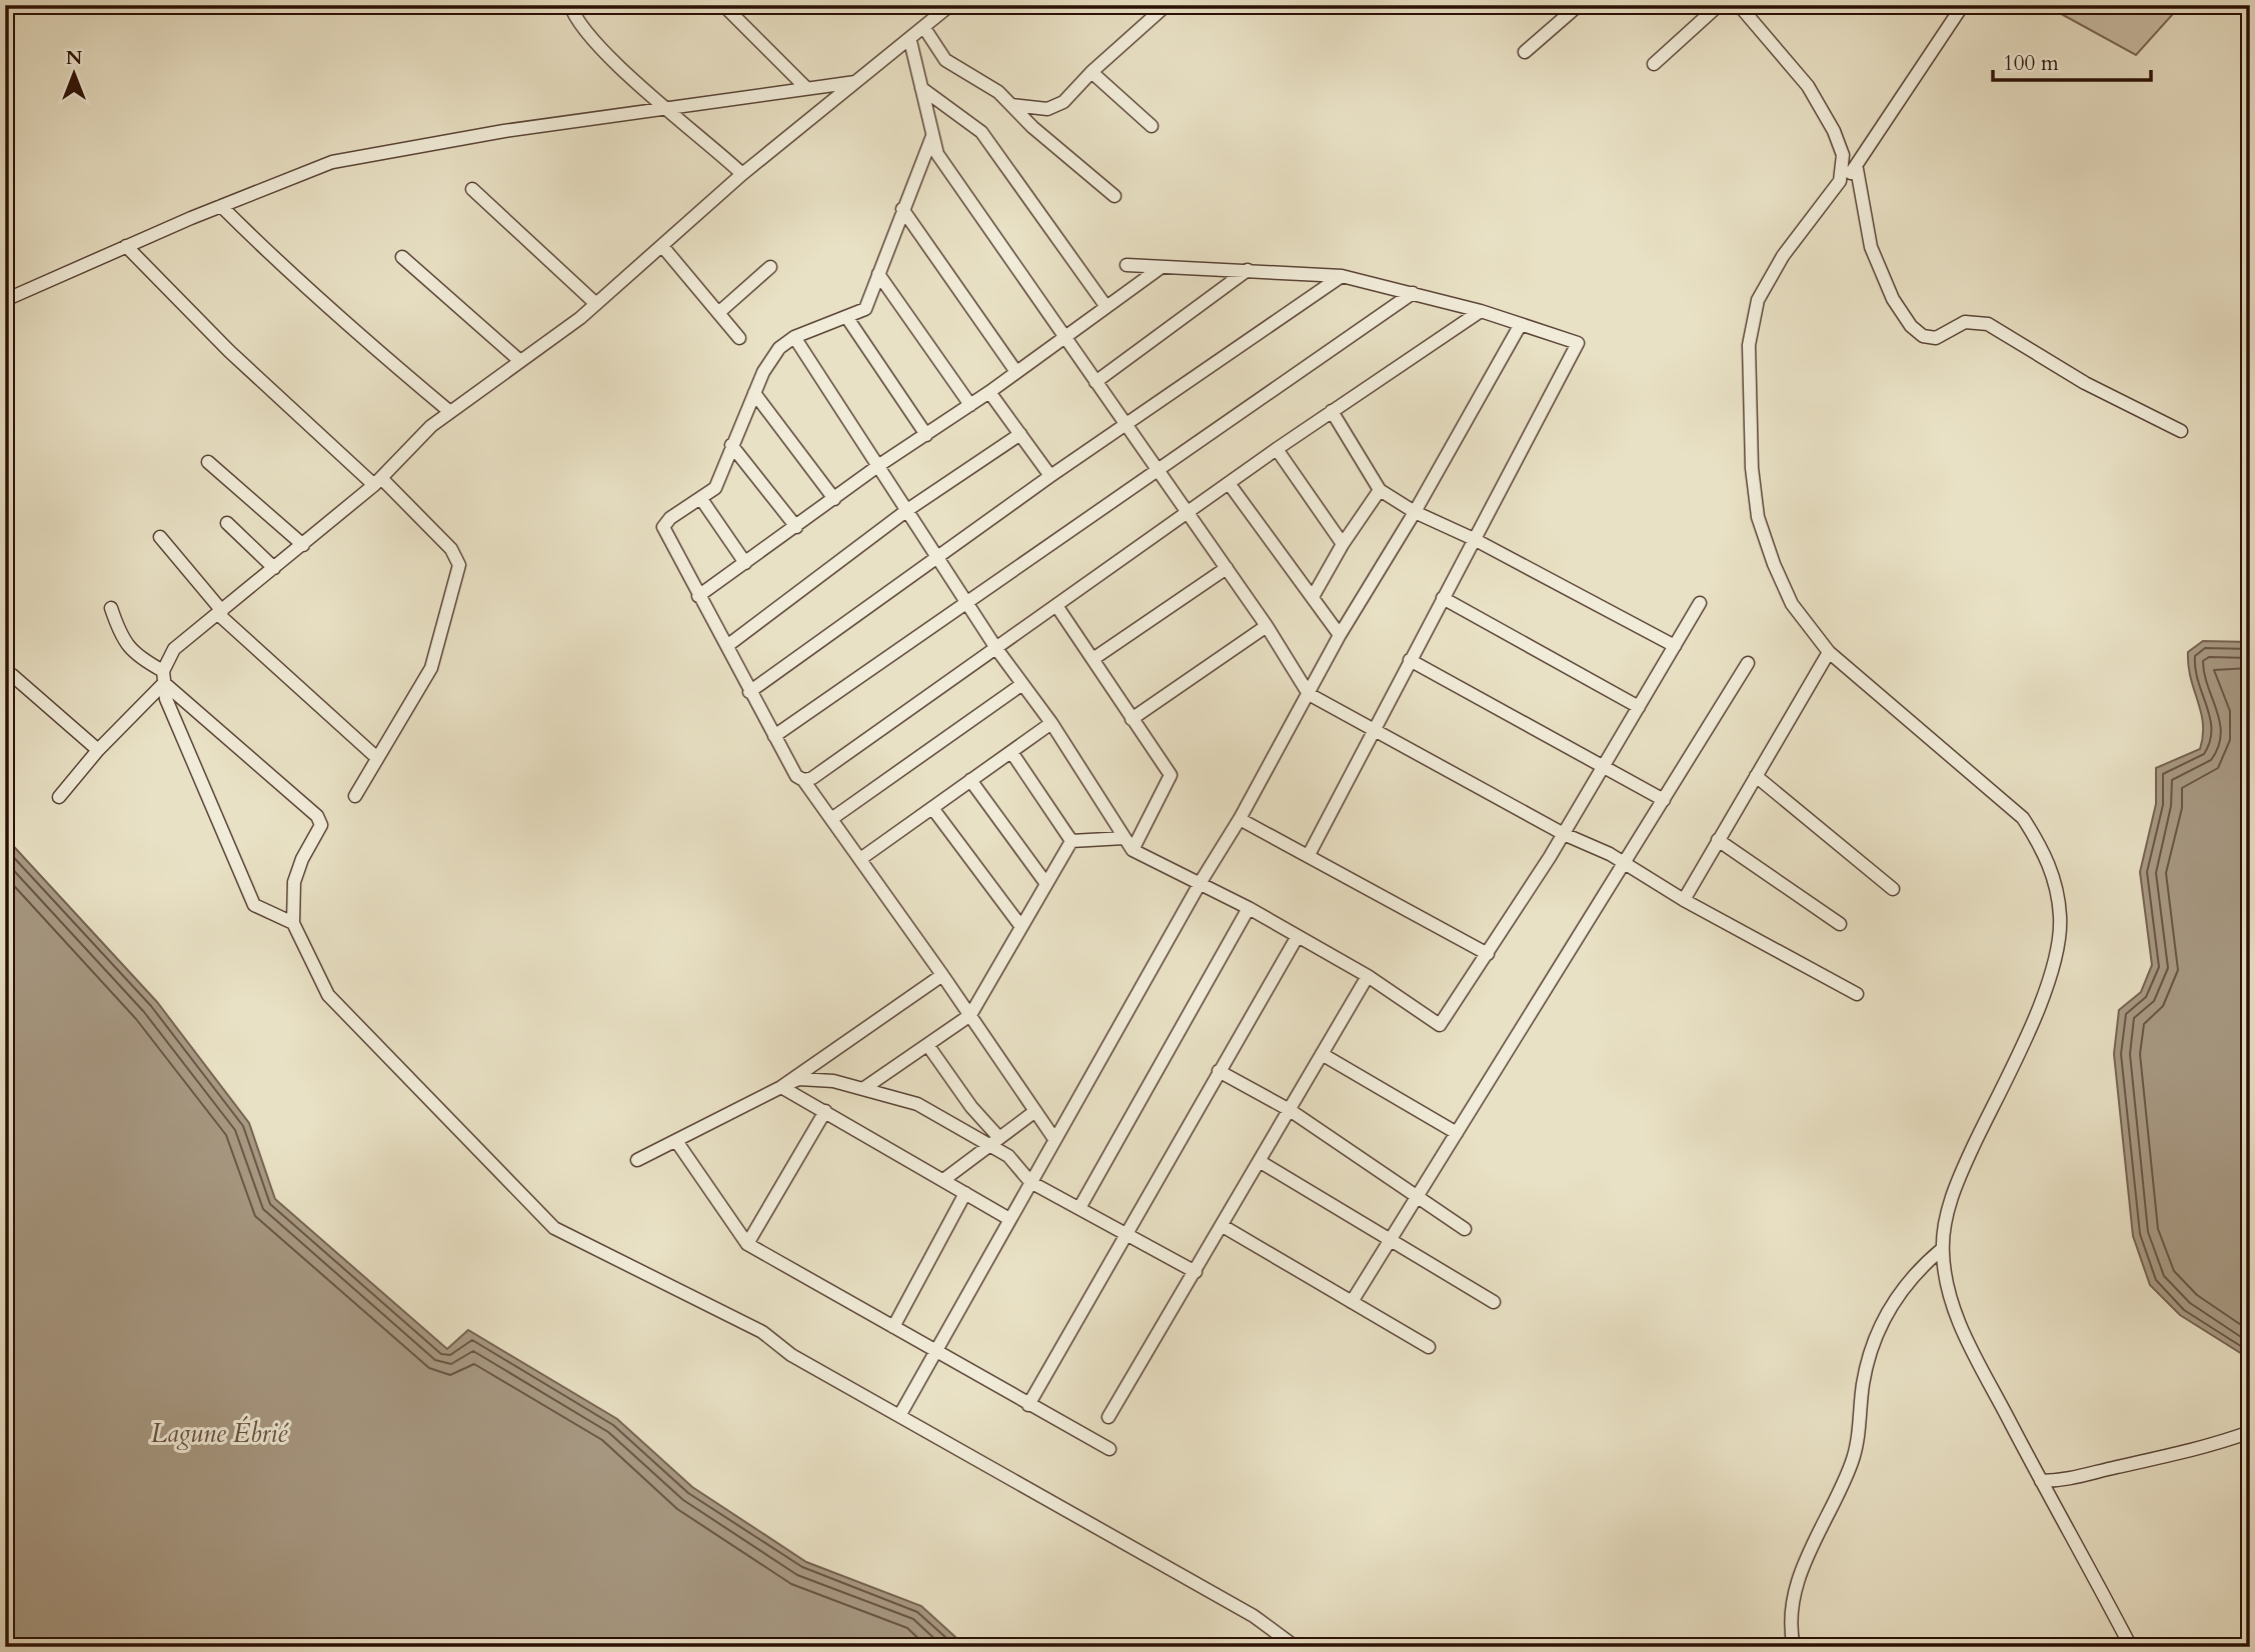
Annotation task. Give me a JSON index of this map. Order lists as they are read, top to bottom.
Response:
{
  "water": ["Lagune Ébrié"],
  "scale_bar": "100 m",
  "north": "top"
}
